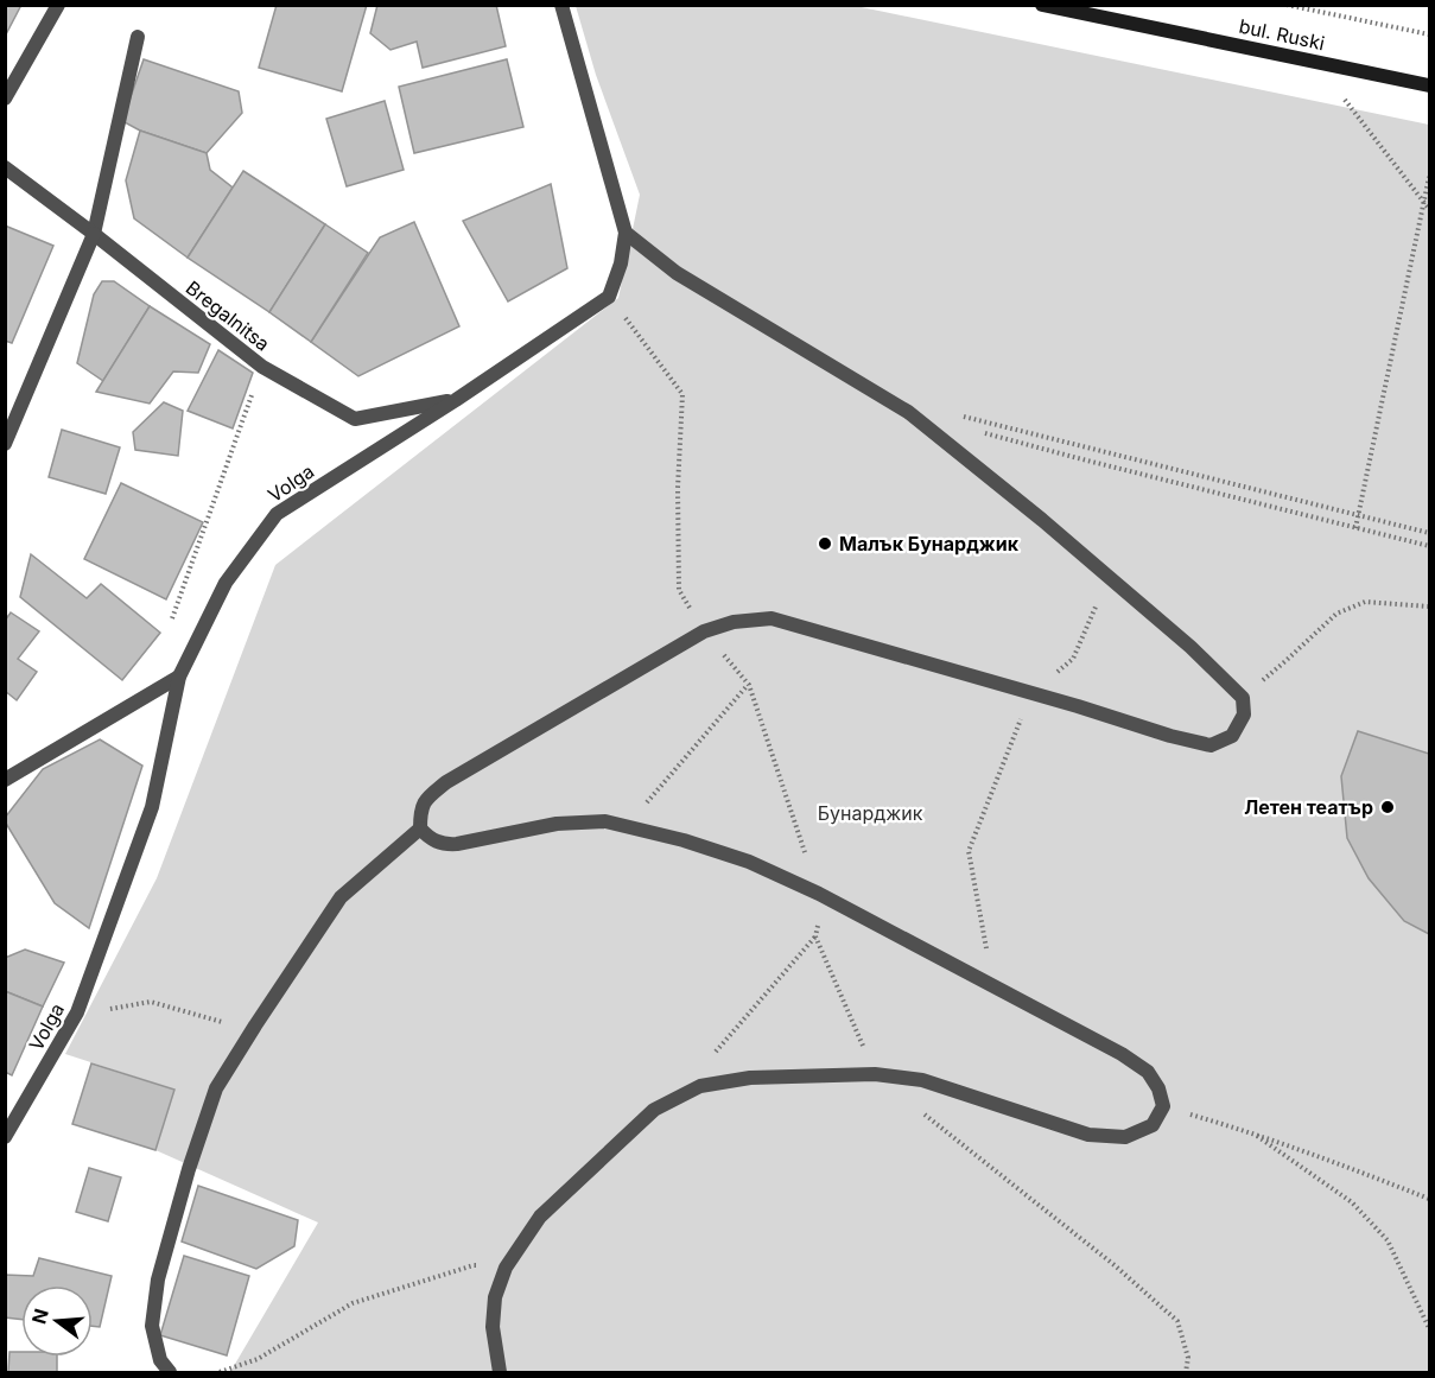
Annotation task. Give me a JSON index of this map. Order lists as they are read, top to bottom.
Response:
{
  "streets": {
    "main road": ["bul. Ruski"],
    "street": ["Bregalnitsa", "Volga"]
  },
  "crossings": [
    ["Bregalnitsa", "Volga"]
  ],
  "parks": ["Бунарджик"],
  "places": ["Малък Бунарджик", "Летен театър"],
  "north": "left"
}
